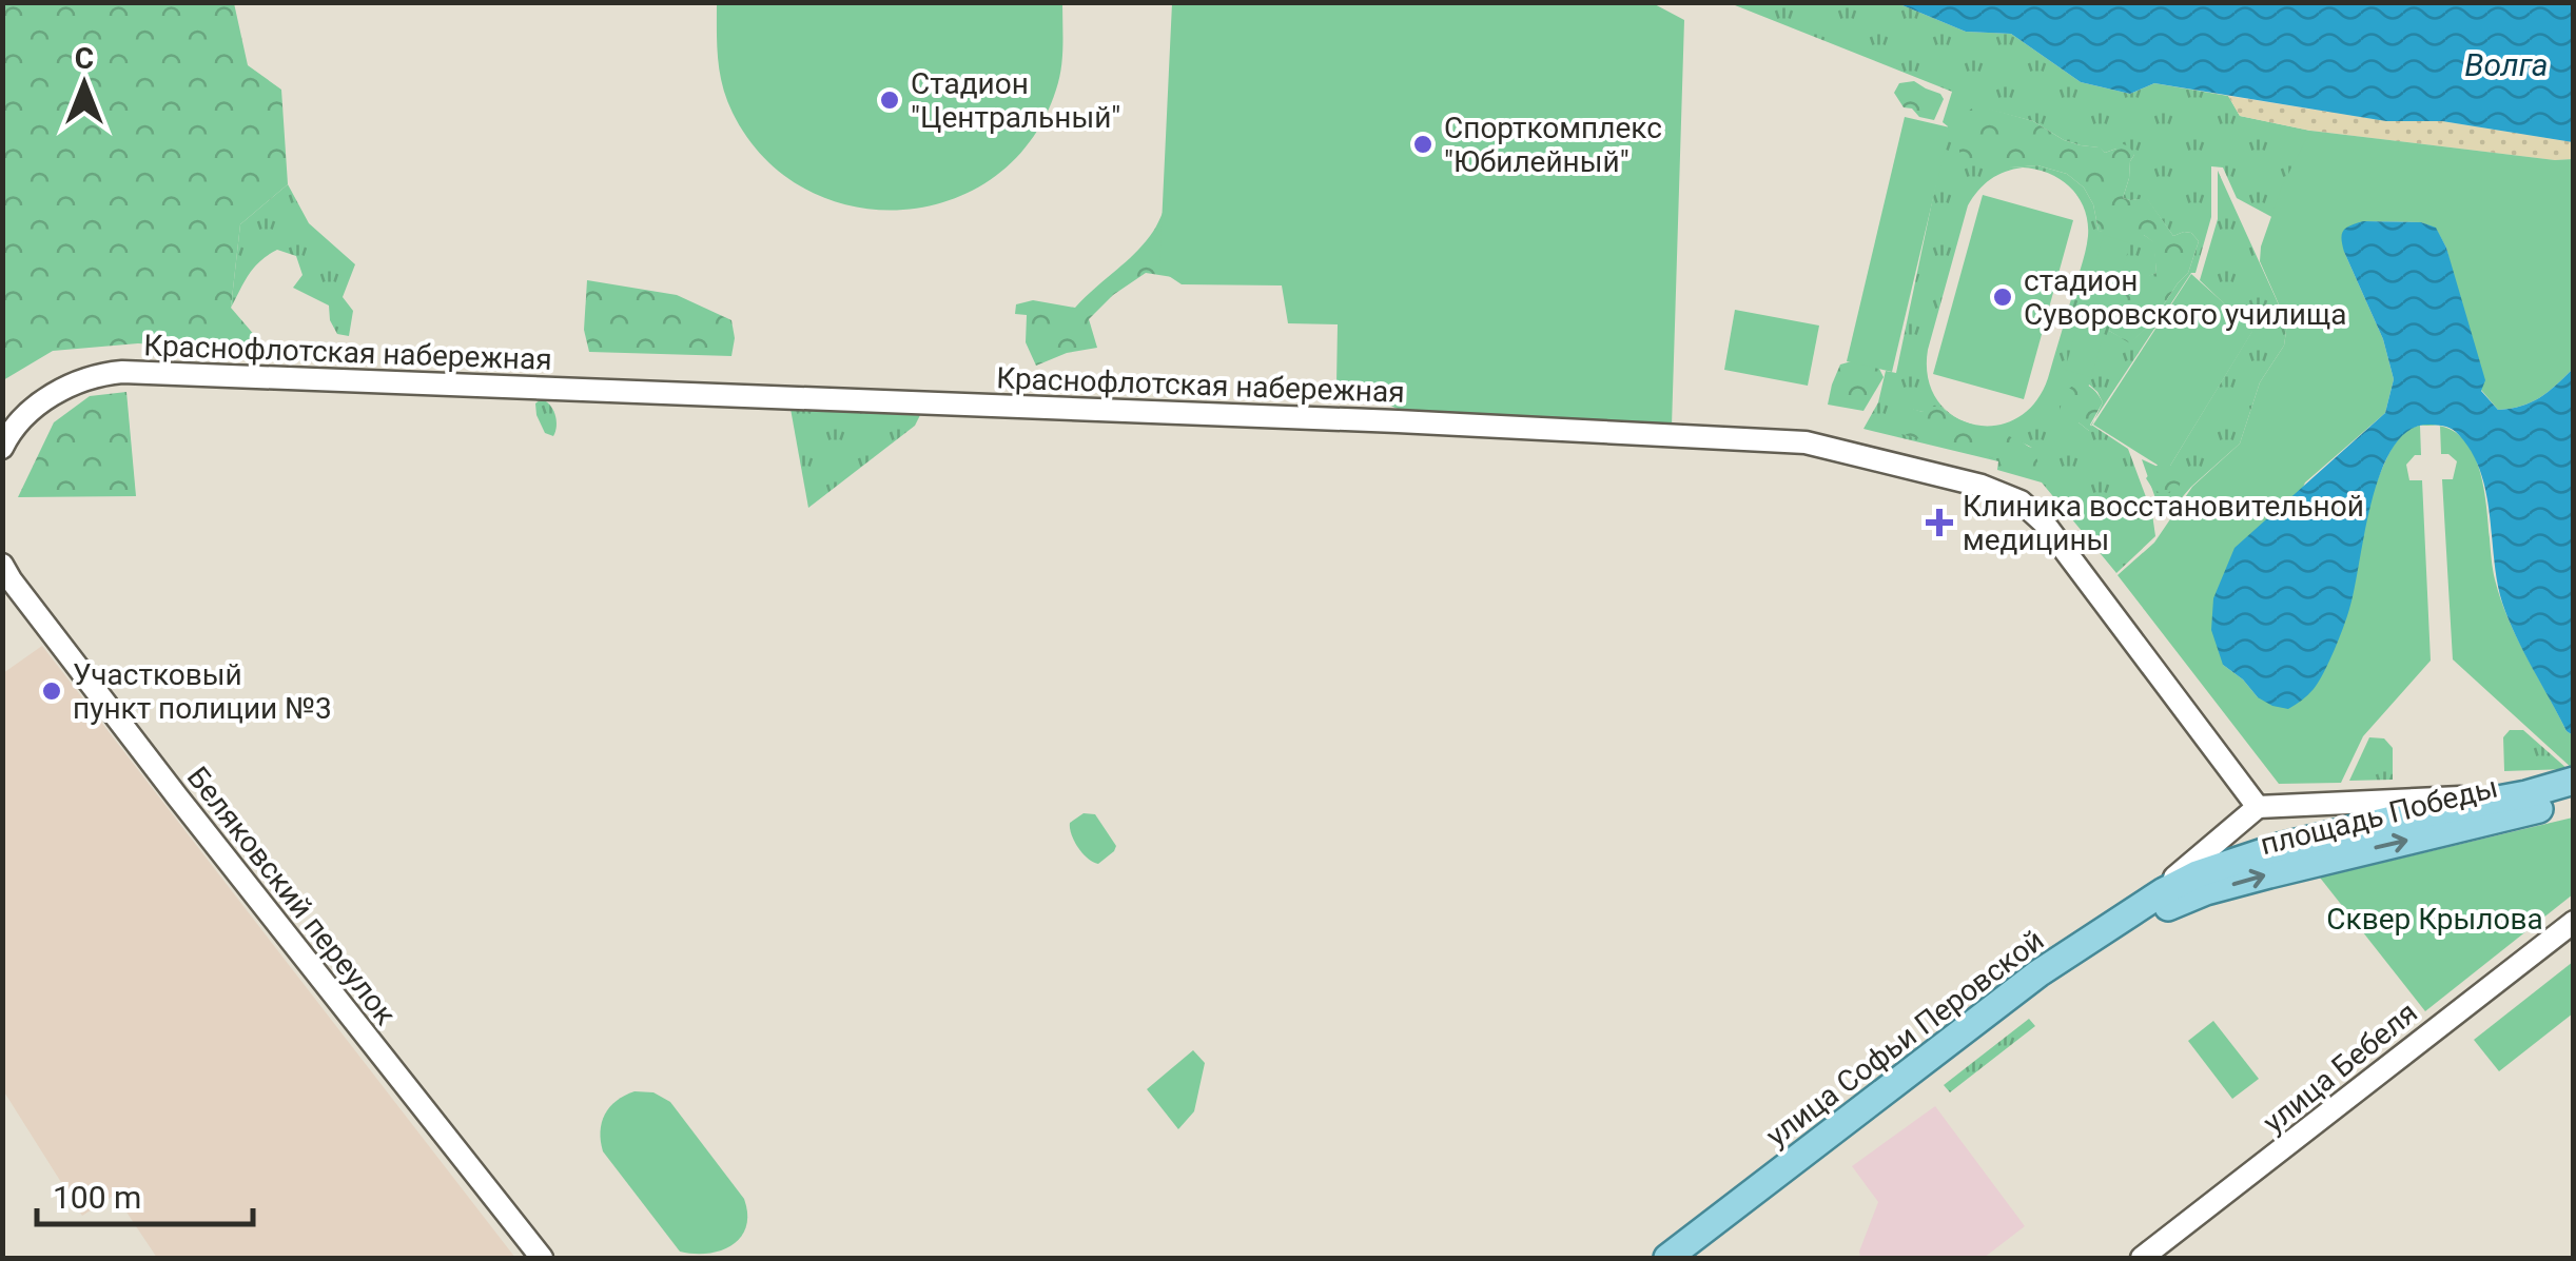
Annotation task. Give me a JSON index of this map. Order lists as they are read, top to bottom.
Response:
{
  "streets": {
    "main road": ["площадь Победы", "улица Софьи Перовской"],
    "street": ["Краснофлотская набережная", "Беляковский переулок", "улица Бебеля"]
  },
  "crossings": [
    ["Краснофлотская набережная", "площадь Победы"],
    ["площадь Победы", "улица Софьи Перовской"]
  ],
  "water": ["Волга"],
  "parks": ["Сквер Крылова"],
  "places": {
    "other": [
      "Стадион \"Центральный\"",
      "Спорткомплекс \"Юбилейный\"",
      "стадион Суворовского училища",
      "Участковый пункт полиции №3"
    ],
    "health": ["Клиника восстановительной медицины"]
  },
  "scale_bar": "100 m",
  "north": "top"
}
